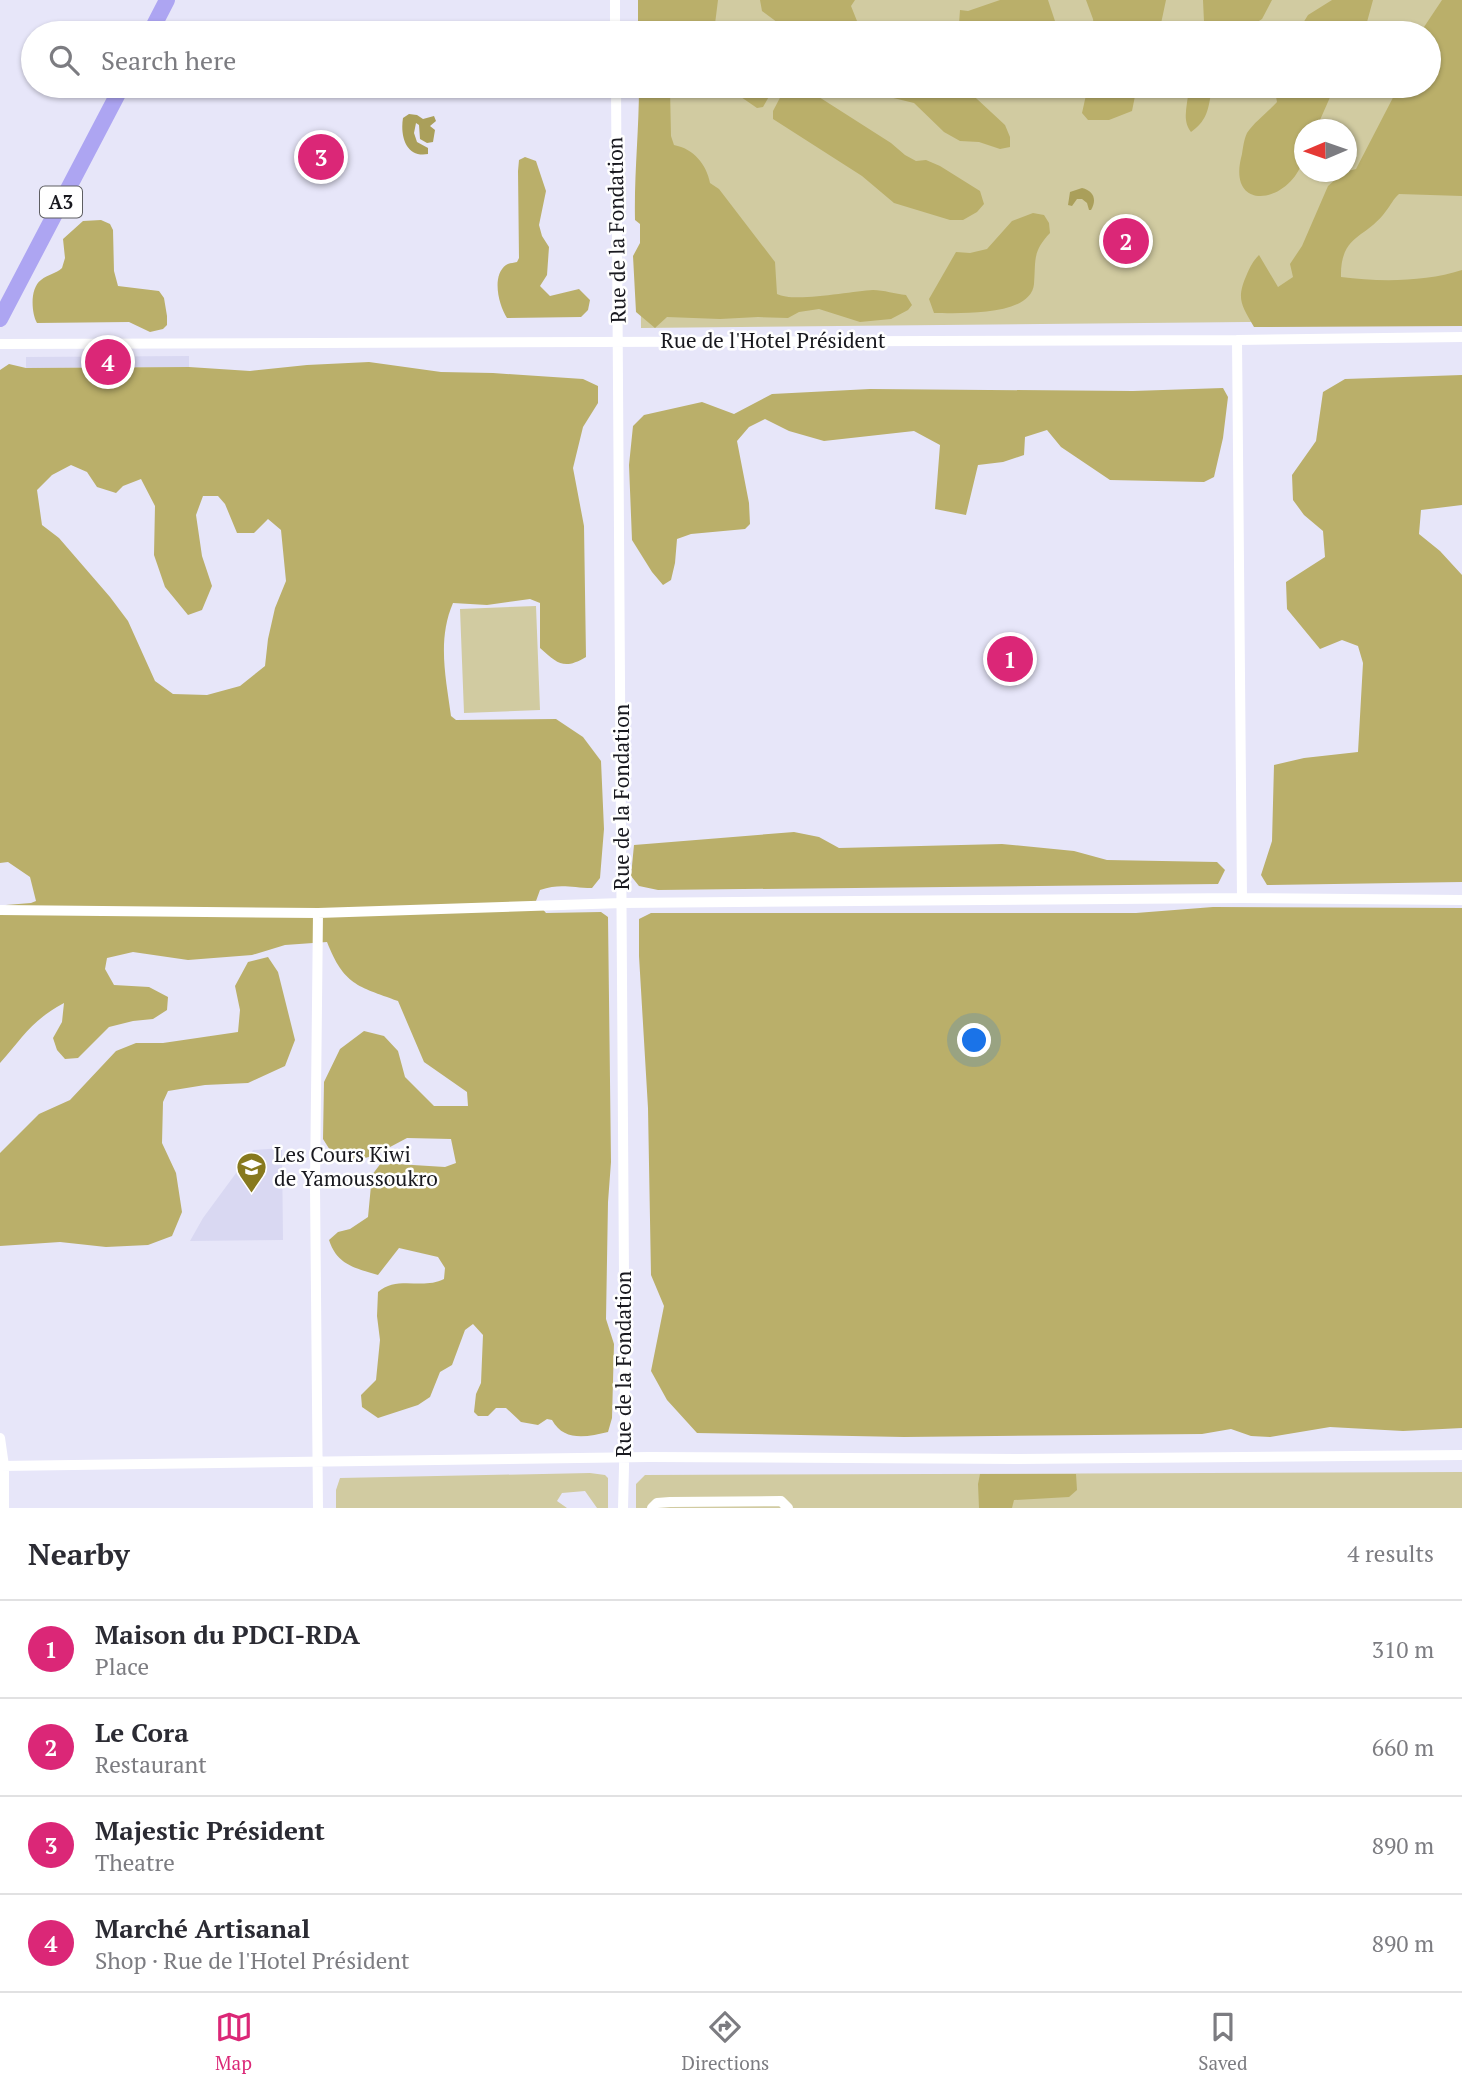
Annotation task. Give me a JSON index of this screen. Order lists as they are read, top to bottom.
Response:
{
  "streets": {
    "highway": ["A3"],
    "street": ["Rue de la Fondation", "Rue de l'Hotel Président"]
  },
  "crossings": [
    ["Rue de la Fondation", "Rue de l'Hotel Président"]
  ],
  "places": {
    "school or university": ["Les Cours Kiwi de Yamoussoukro"]
  },
  "north": "left",
  "page": {
    "search": "Search here",
    "pins": [
      "3",
      "2",
      "4",
      "1"
    ],
    "heading": ["Nearby", "4 results"],
    "list": [
      {
        "mark": "1",
        "name": "Maison du PDCI-RDA",
        "note": "Place",
        "value": "310 m"
      },
      {
        "mark": "2",
        "name": "Le Cora",
        "note": "Restaurant",
        "value": "660 m"
      },
      {
        "mark": "3",
        "name": "Majestic Président",
        "note": "Theatre",
        "value": "890 m"
      },
      {
        "mark": "4",
        "name": "Marché Artisanal",
        "note": "Shop · Rue de l'Hotel Président",
        "value": "890 m"
      }
    ],
    "nav": ["Map", "Directions", "Saved"]
  }
}
